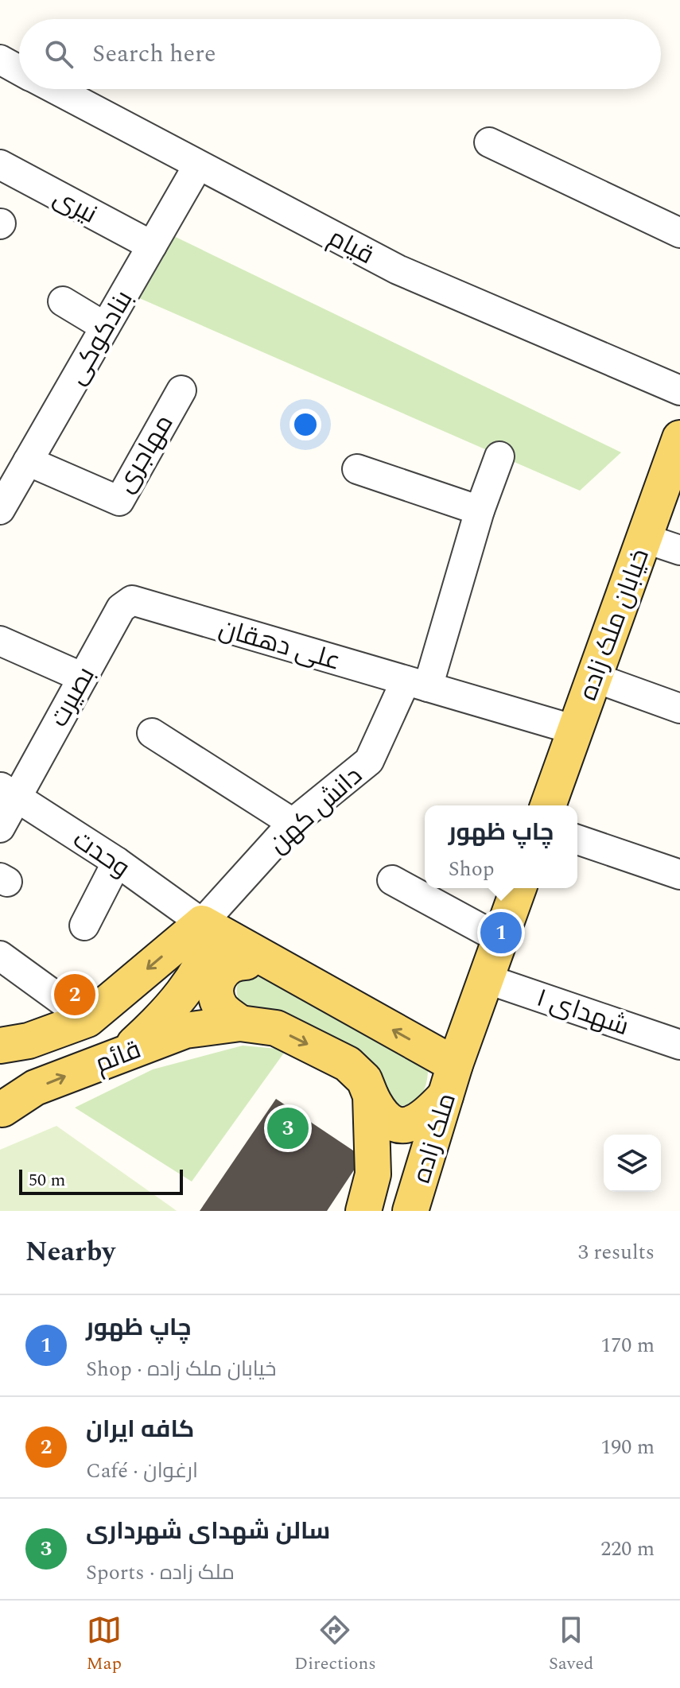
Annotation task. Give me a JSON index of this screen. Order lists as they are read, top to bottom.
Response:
{
  "streets": {
    "main road": ["خیابان ملک زاده", "قائم", "ملک زاده"],
    "street": [
      "نیری",
      "قیام",
      "بنادکوکی",
      "مهاجری",
      "علی دهقان",
      "بصیرت",
      "دانش کهن",
      "وحدت",
      "شهدای ۱"
    ]
  },
  "crossings": [
    ["نیری", "بنادکوکی"],
    ["قیام", "بنادکوکی"],
    ["بنادکوکی", "مهاجری"],
    ["خیابان ملک زاده", "علی دهقان"],
    ["علی دهقان", "بصیرت"],
    ["علی دهقان", "دانش کهن"],
    ["بصیرت", "وحدت"],
    ["دانش کهن", "وحدت"],
    ["دانش کهن", "قائم"],
    ["وحدت", "قائم"]
  ],
  "scale_bar": "50 m",
  "page": {
    "search": "Search here",
    "popup": ["چاپ ظهور", "Shop"],
    "pins": ["1", "2", "3"],
    "scale": "50 m",
    "heading": ["Nearby", "3 results"],
    "list": [
      {
        "mark": "1",
        "name": "چاپ ظهور",
        "note": "Shop · خیابان ملک زاده",
        "value": "170 m"
      },
      {
        "mark": "2",
        "name": "کافه ایران",
        "note": "Café · ارغوان",
        "value": "190 m"
      },
      {
        "mark": "3",
        "name": "سالن شهدای شهرداری",
        "note": "Sports · ملک زاده",
        "value": "220 m"
      }
    ],
    "nav": ["Map", "Directions", "Saved"]
  }
}
